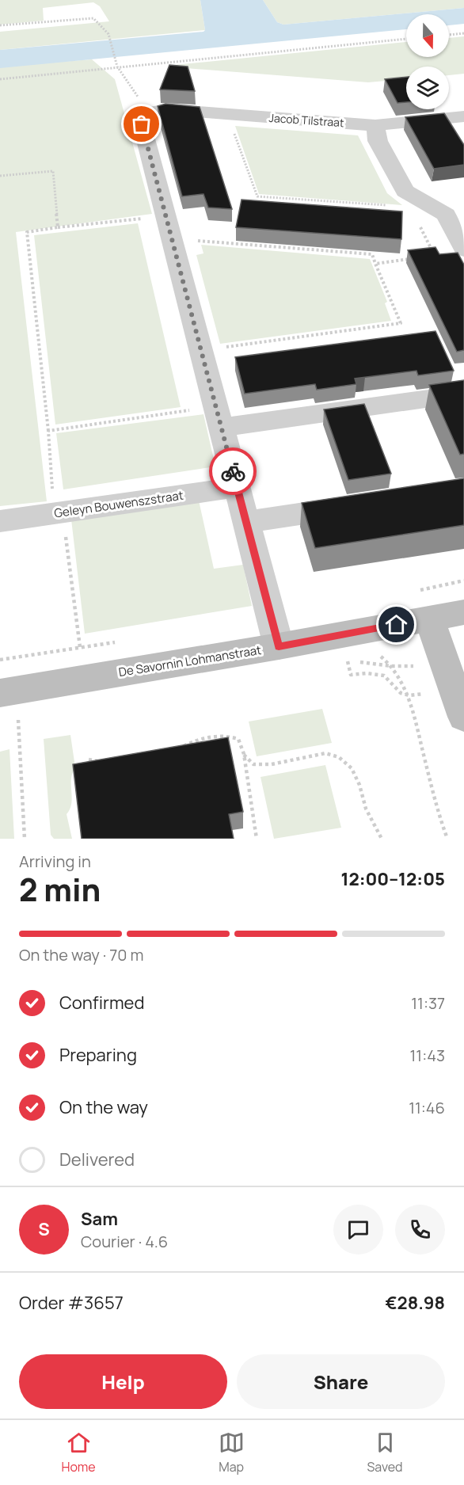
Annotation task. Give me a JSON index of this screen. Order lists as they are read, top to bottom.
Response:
{
  "streets": {
    "street": ["Jacob Tilstraat", "Geleyn Bouwenszstraat", "De Savornin Lohmanstraat"]
  },
  "north": "bottom",
  "page": {
    "heading": ["2 min", "Arriving in", "12:00–12:05"],
    "panel": [
      "Sam",
      "Courier · 4.6",
      "Order #3657",
      "€28.98"
    ],
    "bar": "On the way · 70 m",
    "list": [
      ["Confirmed", "11:37"],
      ["Preparing", "11:43"],
      ["On the way", "11:46"],
      "Delivered"
    ],
    "round": "S",
    "buttons": ["Help", "Share"],
    "tabs": ["Home", "Map", "Saved"]
  }
}
